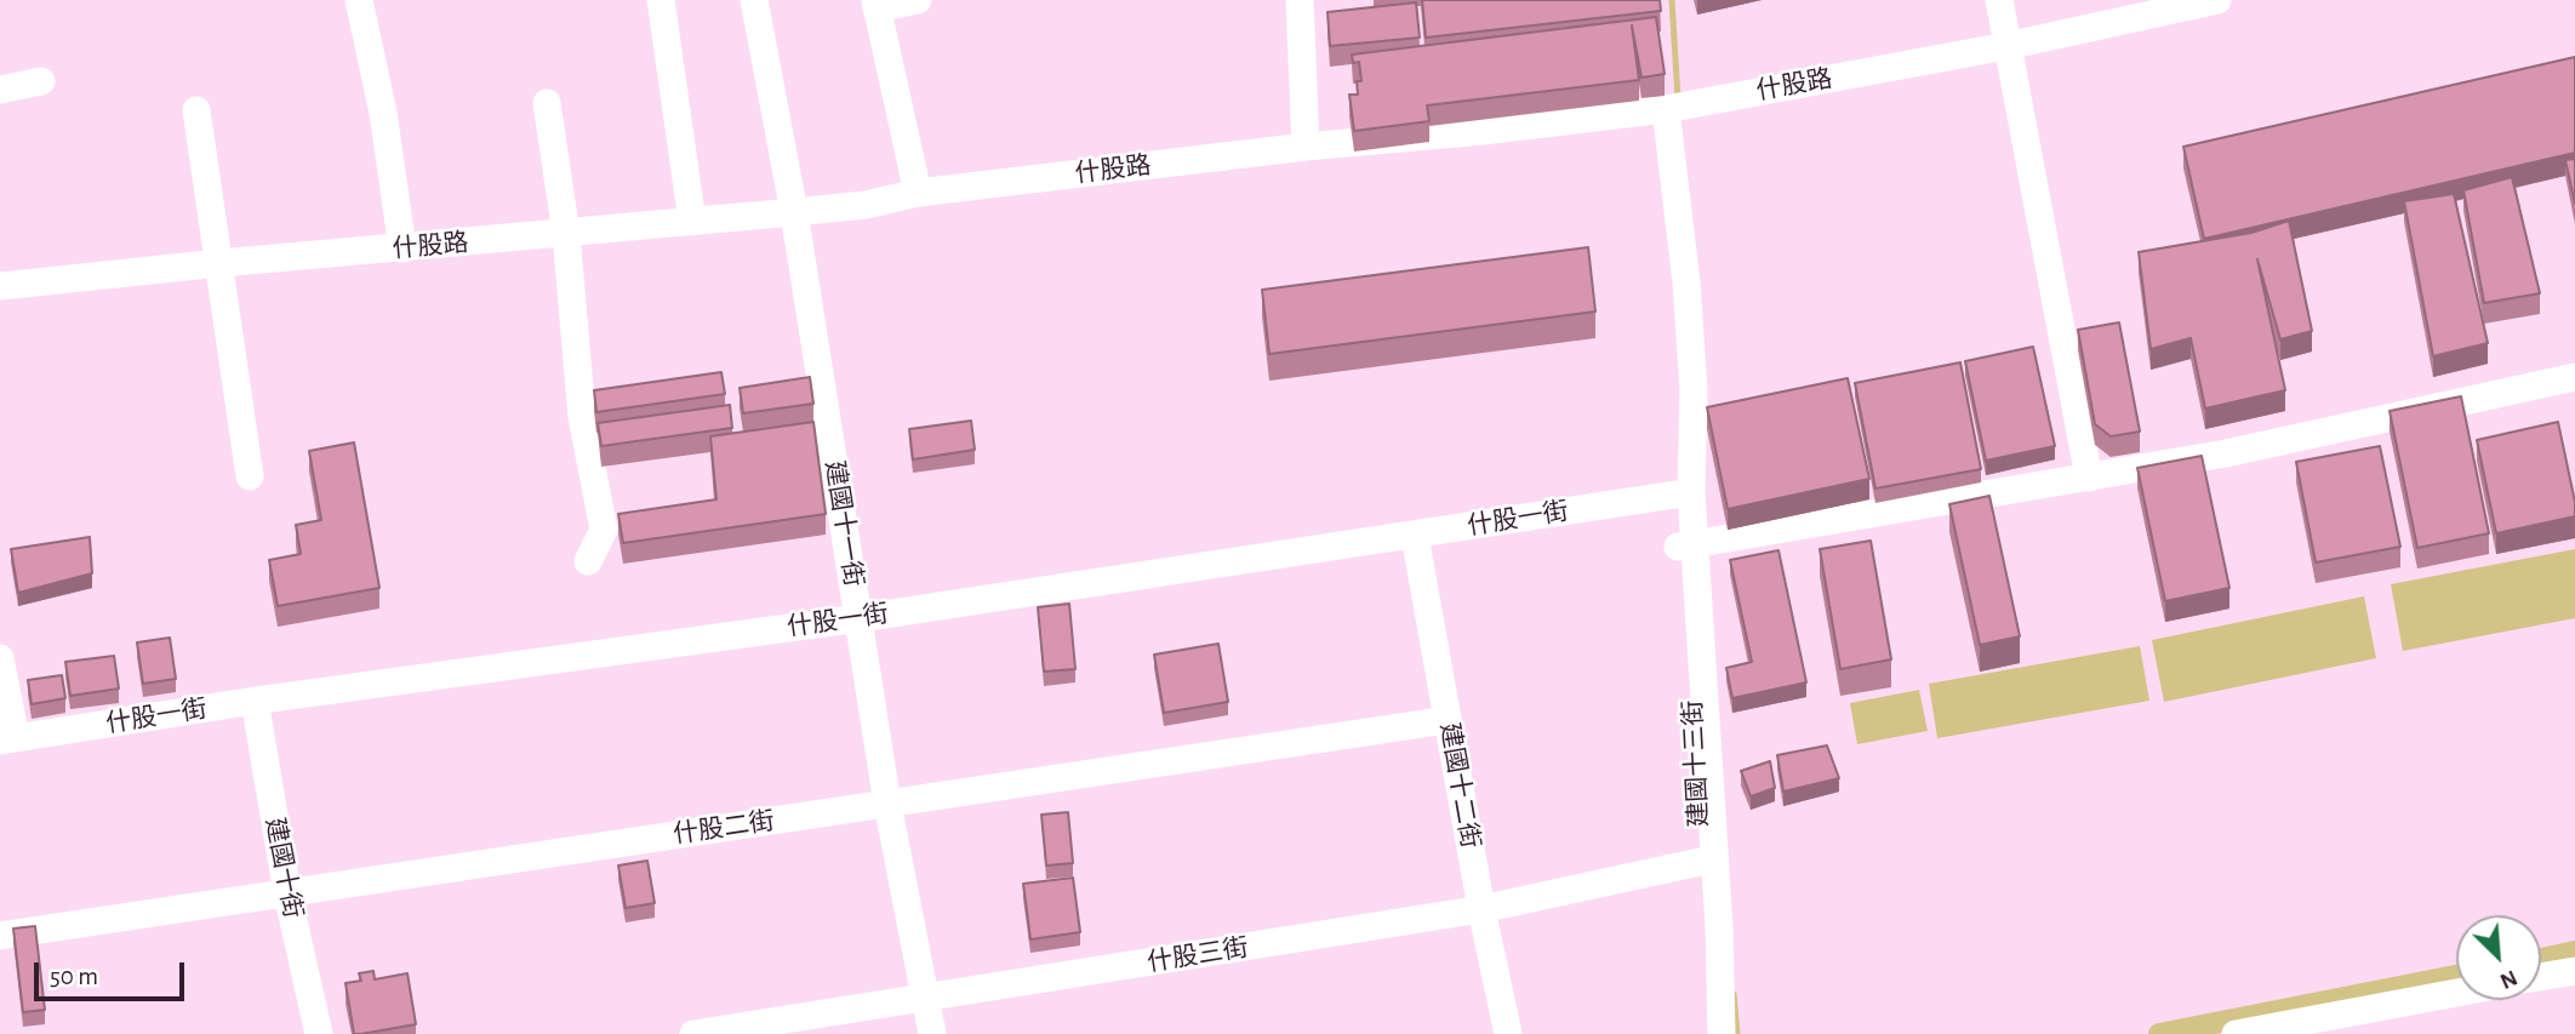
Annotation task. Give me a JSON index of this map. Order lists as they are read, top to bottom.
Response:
{
  "streets": {
    "street": [
      "什股路",
      "什股一街",
      "建國十一街",
      "建國十三街",
      "建國十二街",
      "什股二街",
      "建國十街",
      "什股三街"
    ]
  },
  "crossings": [
    ["什股路", "建國十一街"],
    ["什股路", "建國十三街"],
    ["什股一街", "建國十一街"],
    ["什股一街", "建國十三街"],
    ["什股一街", "建國十二街"],
    ["什股一街", "建國十街"],
    ["建國十一街", "什股二街"],
    ["建國十一街", "什股三街"],
    ["建國十三街", "什股三街"],
    ["建國十二街", "什股二街"],
    ["建國十二街", "什股三街"],
    ["什股二街", "建國十街"]
  ],
  "scale_bar": "50 m",
  "north": "bottom right"
}
